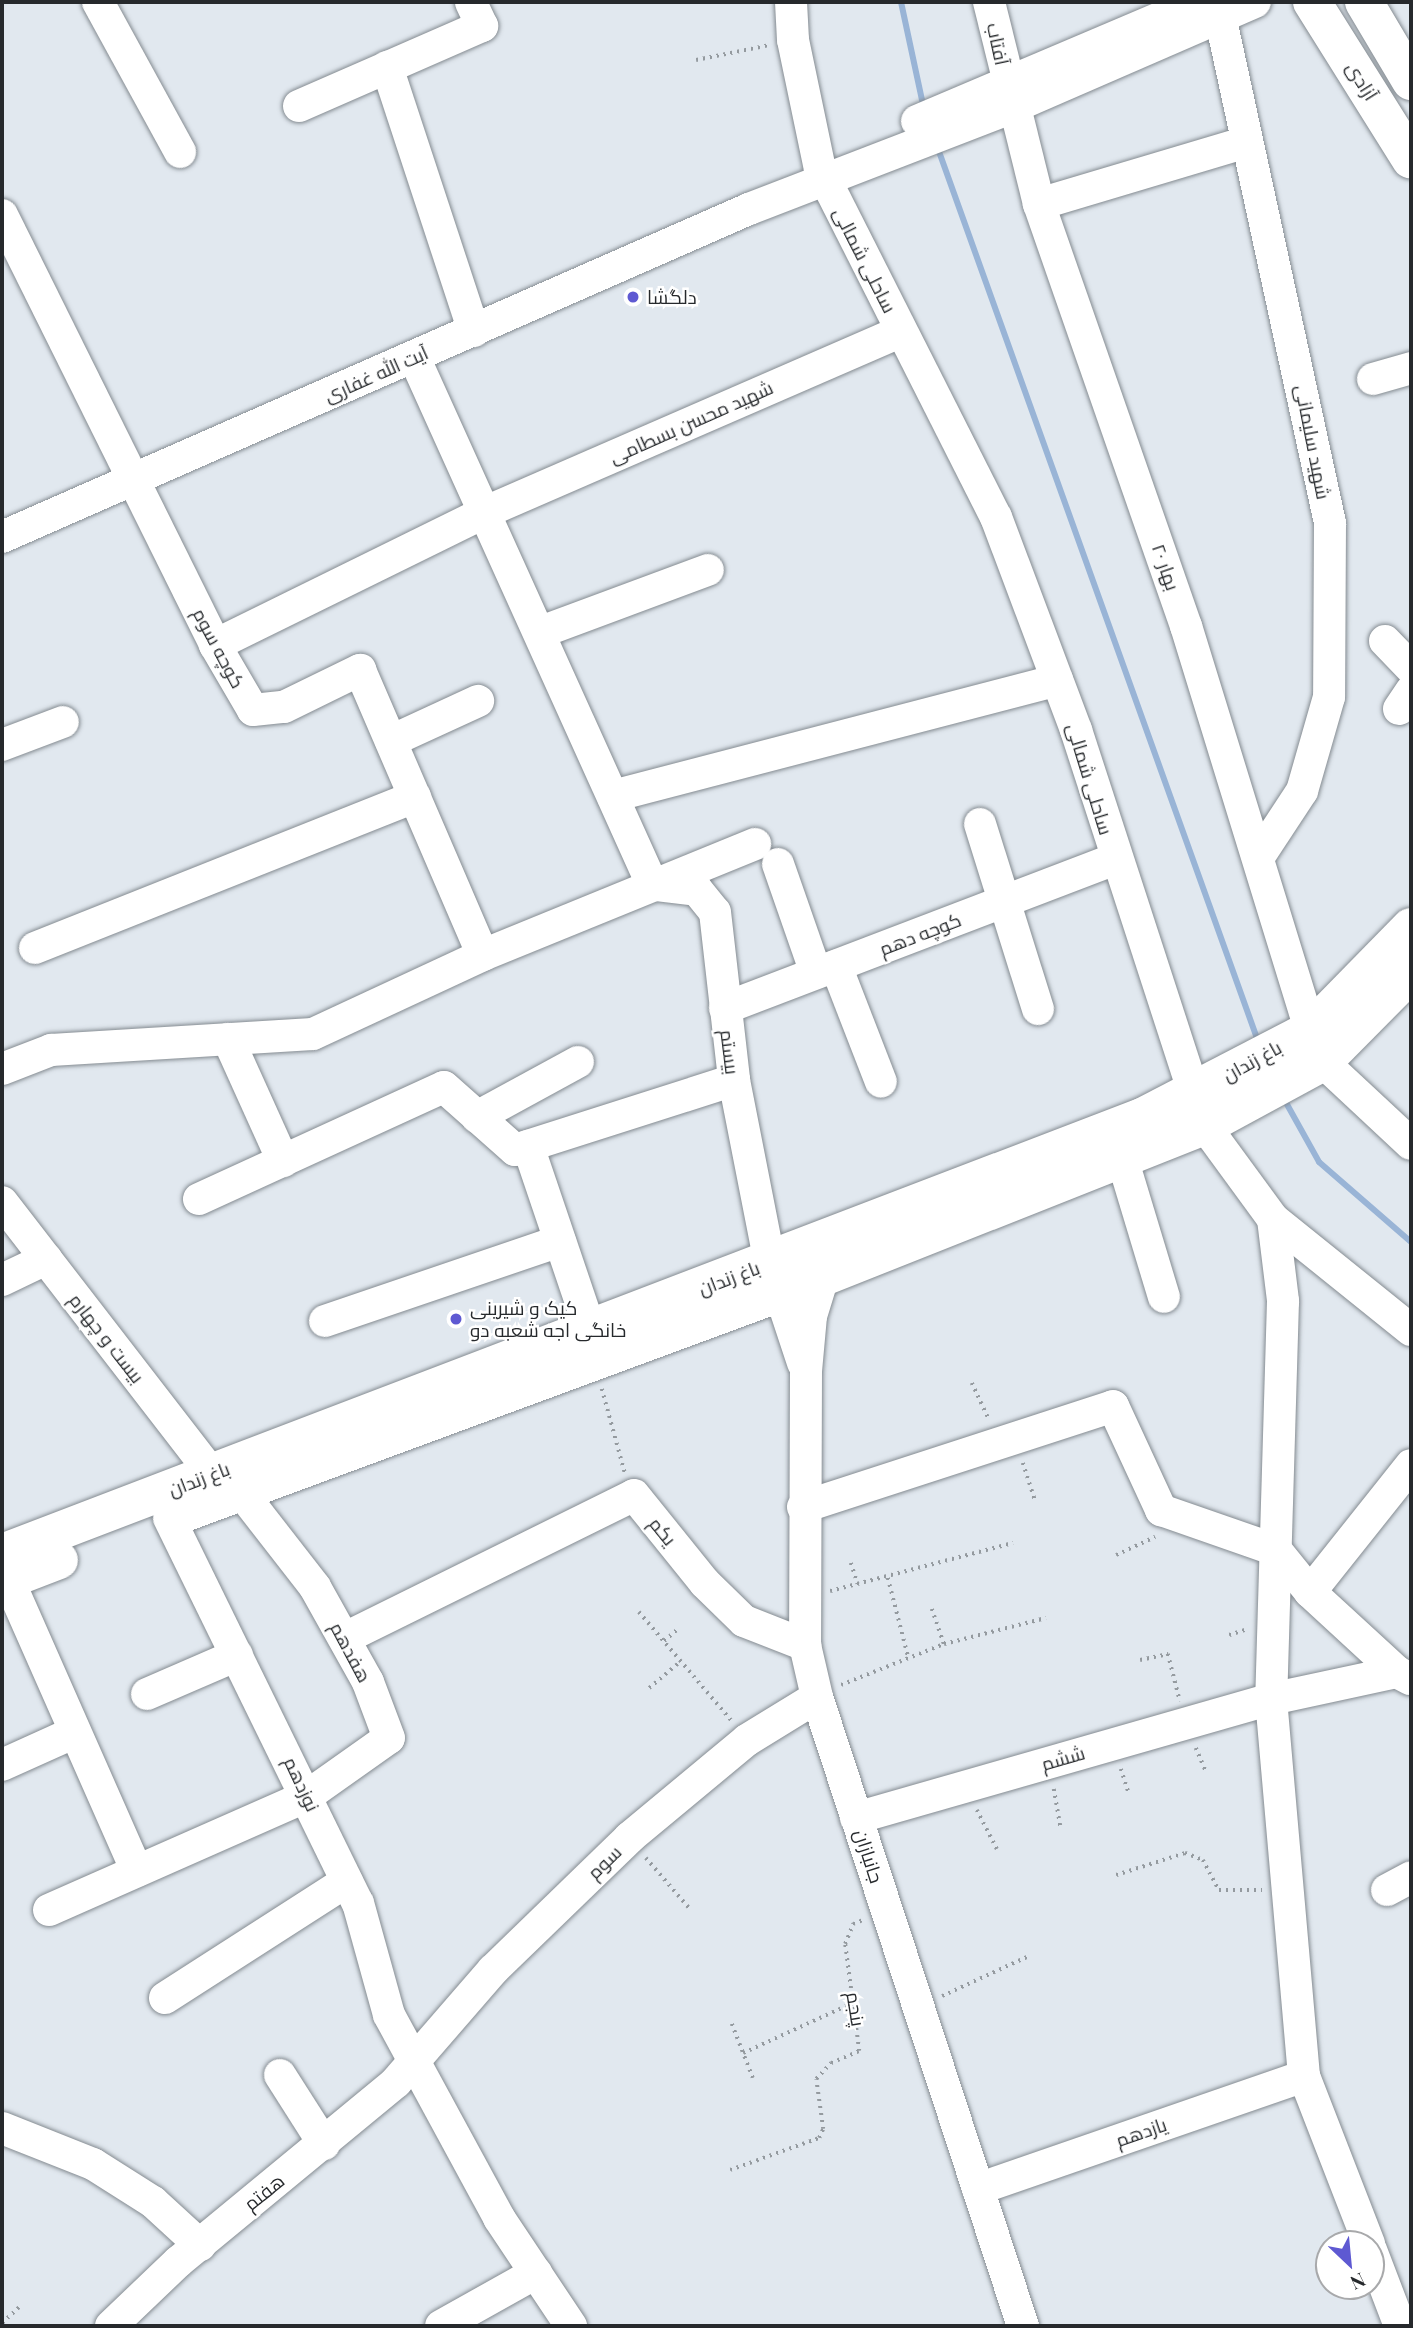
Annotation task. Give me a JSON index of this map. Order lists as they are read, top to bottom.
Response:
{
  "streets": {
    "main road": ["آزادی", "باغ زندان"],
    "street": [
      "آفتاب",
      "ساحلی شمالی",
      "آیت الله غفاری",
      "شهید محسن بسطامی",
      "شهید سلیمانی",
      "بهار ۲۰",
      "کوچه سوم",
      "کوچه دهم",
      "بیستم",
      "بیست و چهارم",
      "یکم",
      "هفدهم",
      "ششم",
      "نوزدهم",
      "جانبازان",
      "سوم",
      "یازدهم",
      "هفتم"
    ],
    "path": ["پنجم"]
  },
  "crossings": [
    ["آفتاب", "آیت الله غفاری"],
    ["آفتاب", "بهار ۲۰"],
    ["ساحلی شمالی", "آیت الله غفاری"],
    ["ساحلی شمالی", "شهید محسن بسطامی"],
    ["ساحلی شمالی", "کوچه دهم"],
    ["ساحلی شمالی", "باغ زندان"],
    ["آیت الله غفاری", "شهید سلیمانی"],
    ["آیت الله غفاری", "بهار ۲۰"],
    ["آیت الله غفاری", "کوچه سوم"],
    ["شهید محسن بسطامی", "کوچه سوم"],
    ["شهید سلیمانی", "بهار ۲۰"],
    ["بهار ۲۰", "باغ زندان"],
    ["کوچه دهم", "بیستم"],
    ["بیستم", "باغ زندان"],
    ["بیستم", "جانبازان"],
    ["باغ زندان", "بیست و چهارم"],
    ["باغ زندان", "هفدهم"],
    ["باغ زندان", "نوزدهم"],
    ["باغ زندان", "جانبازان"],
    ["بیست و چهارم", "هفدهم"],
    ["یکم", "جانبازان"],
    ["هفدهم", "نوزدهم"],
    ["ششم", "جانبازان"],
    ["نوزدهم", "سوم"],
    ["نوزدهم", "هفتم"],
    ["جانبازان", "سوم"],
    ["جانبازان", "پنجم"],
    ["جانبازان", "یازدهم"],
    ["سوم", "هفتم"]
  ],
  "places": ["دلگشا", "کیک و شیرینی خانگی اجه شعبه دو"],
  "north": "bottom right"
}
